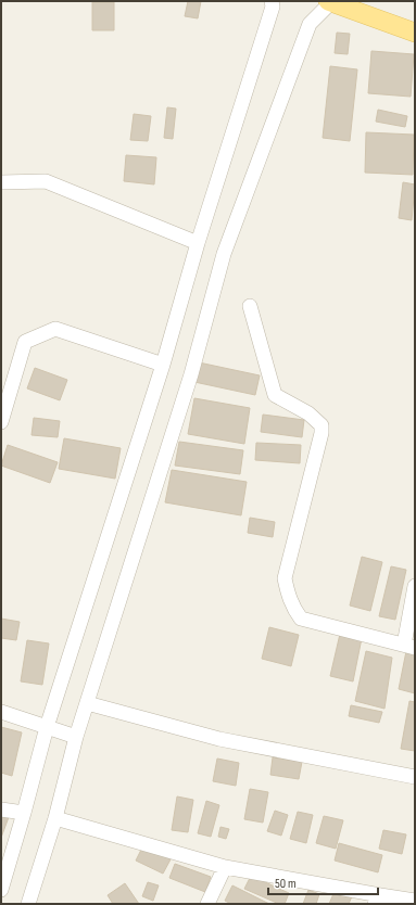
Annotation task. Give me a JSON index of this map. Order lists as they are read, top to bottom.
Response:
{
  "scale_bar": "50 m"
}
